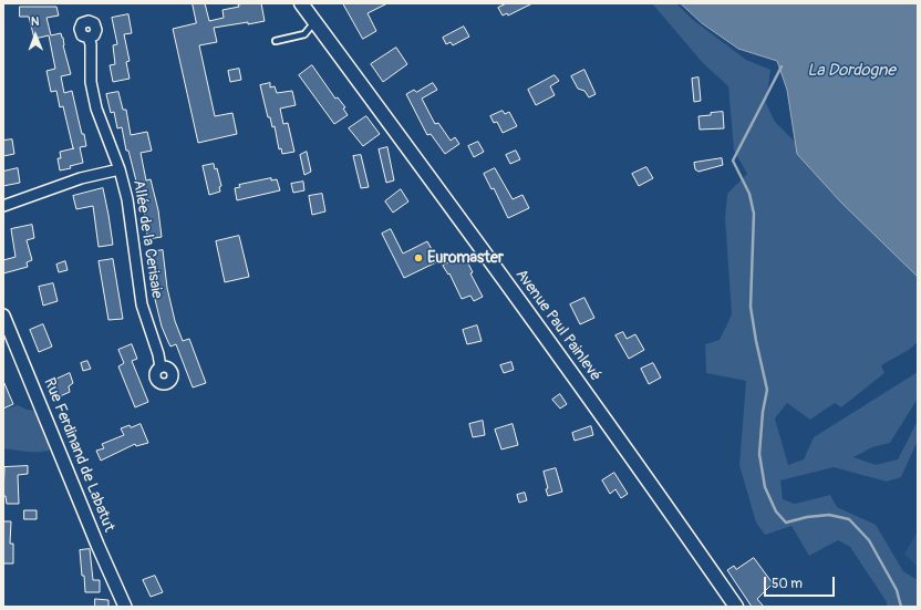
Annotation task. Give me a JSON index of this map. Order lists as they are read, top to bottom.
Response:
{
  "streets": {
    "main road": ["Avenue Paul Painlevé"],
    "street": ["Allée de la Cerisaie", "Rue Ferdinand de Labatut"]
  },
  "water": ["La Dordogne"],
  "places": ["Euromaster"],
  "scale_bar": "50 m",
  "north": "top"
}
